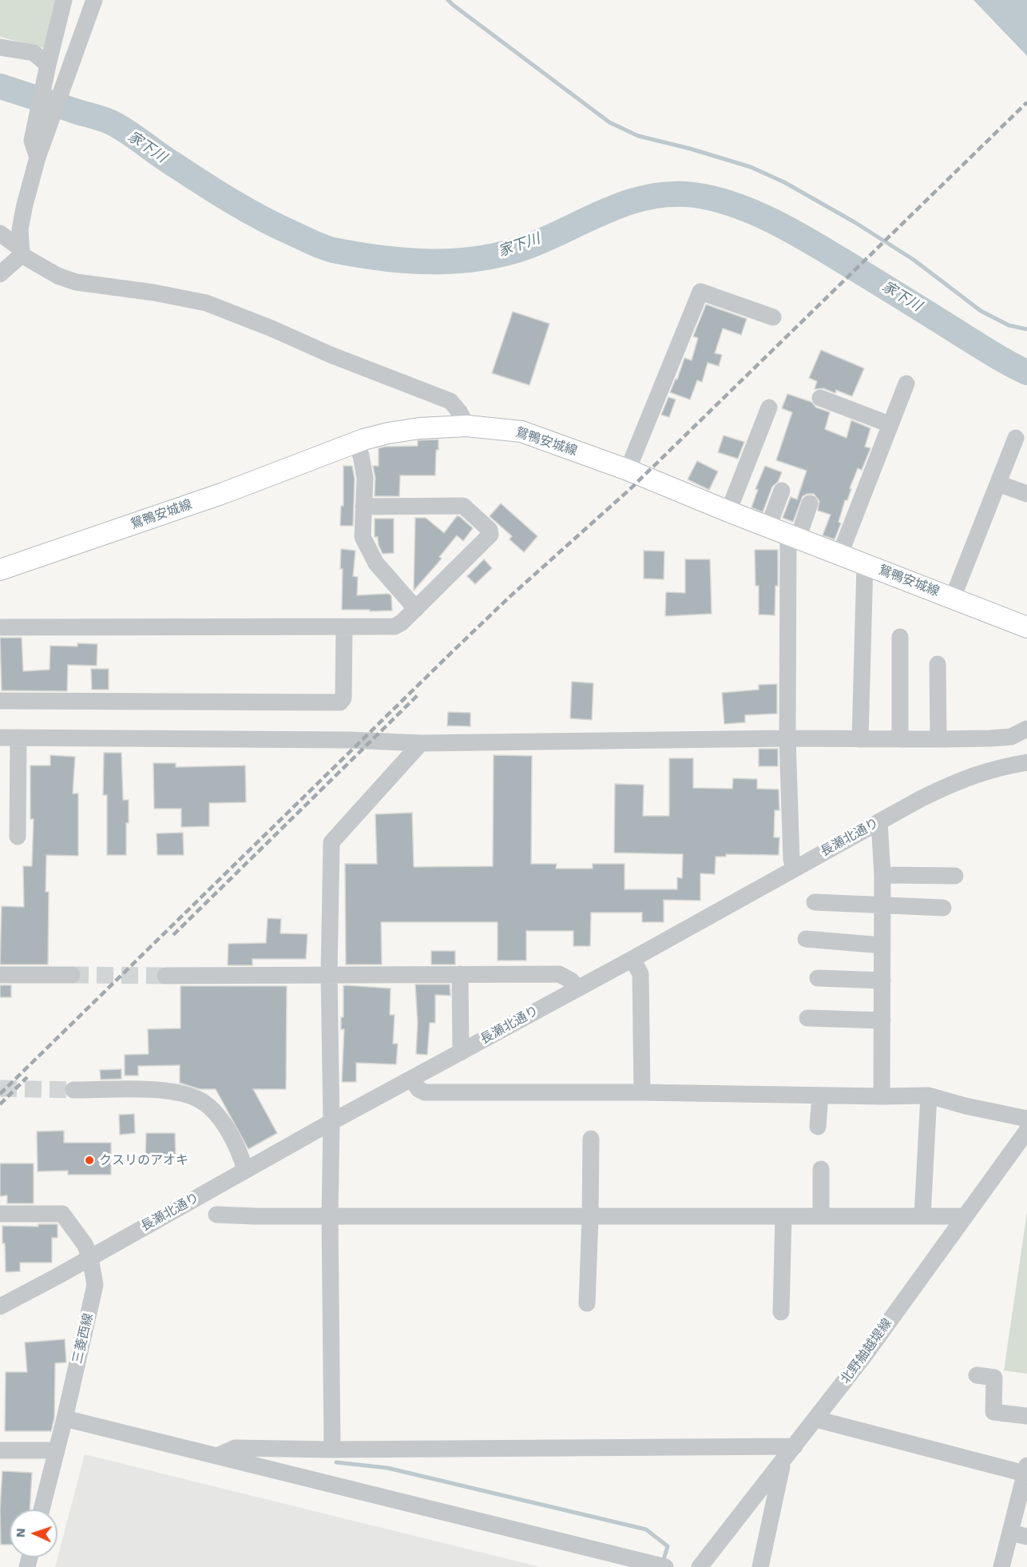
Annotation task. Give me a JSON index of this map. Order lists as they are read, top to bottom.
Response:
{
  "streets": {
    "main road": ["鴛鴨安城線"],
    "street": ["長瀬北通り", "三菱西線", "北野舳越堤線"]
  },
  "crossings": [
    ["長瀬北通り", "三菱西線"]
  ],
  "water": ["家下川"],
  "places": ["クスリのアオキ"],
  "north": "left"
}
